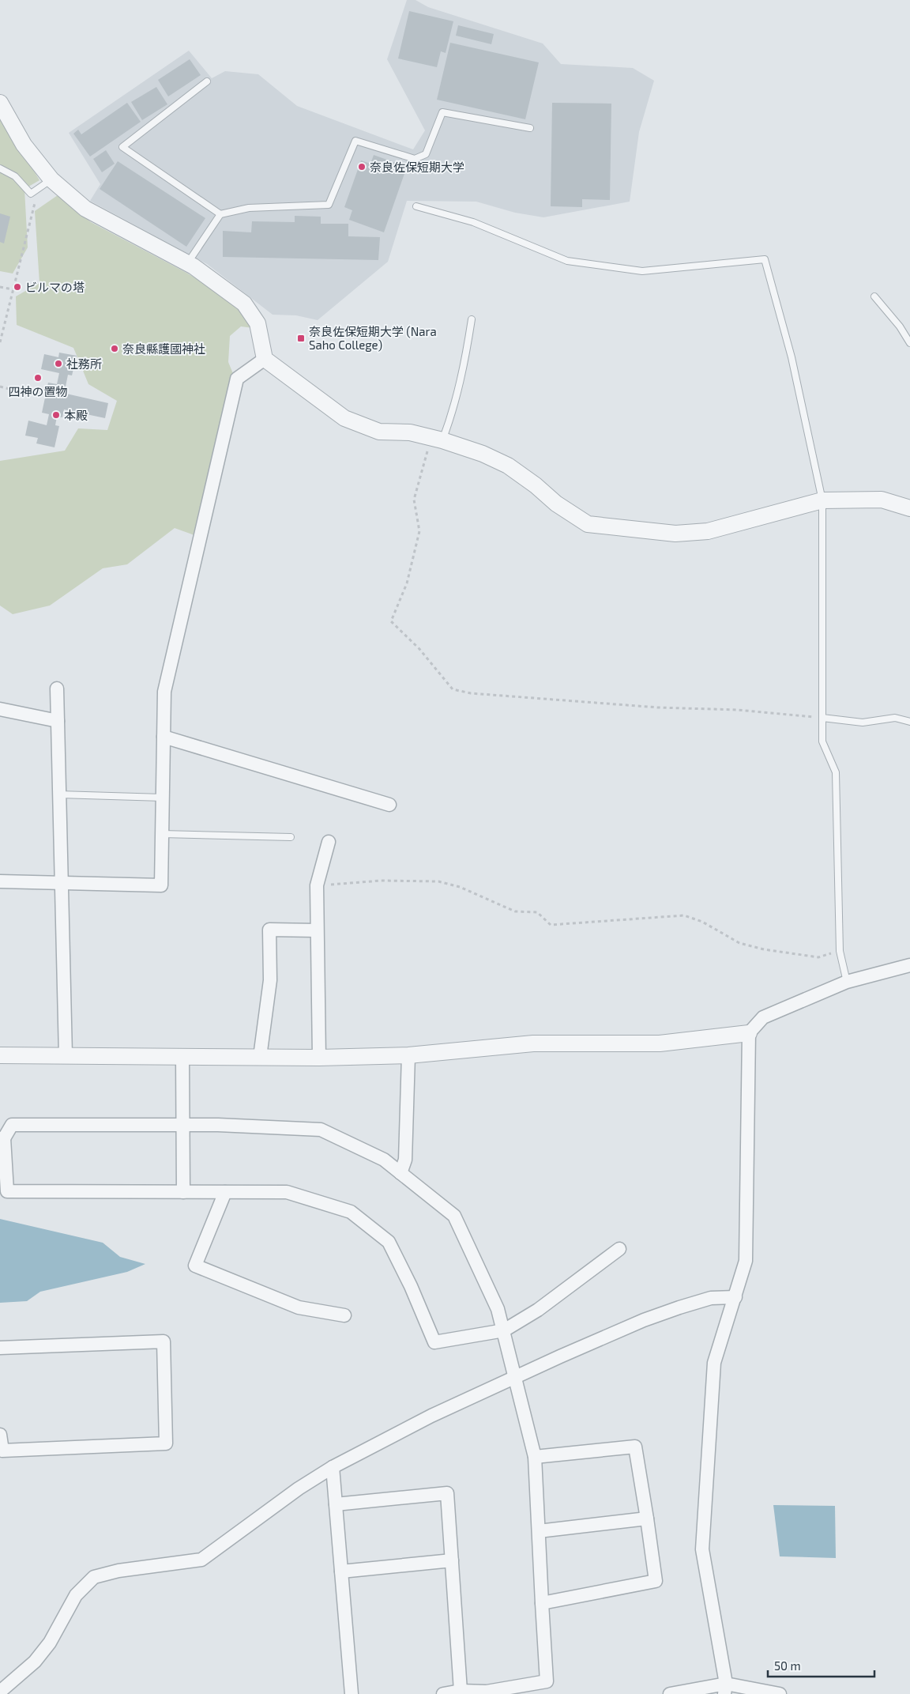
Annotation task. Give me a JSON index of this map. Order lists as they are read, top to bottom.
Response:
{
  "places": {
    "other": [
      "奈良佐保短期大学",
      "ビルマの塔",
      "奈良縣護國神社",
      "社務所",
      "四神の置物",
      "本殿"
    ],
    "transit": ["奈良佐保短期大学 (Nara Saho College)"]
  },
  "scale_bar": "50 m"
}
